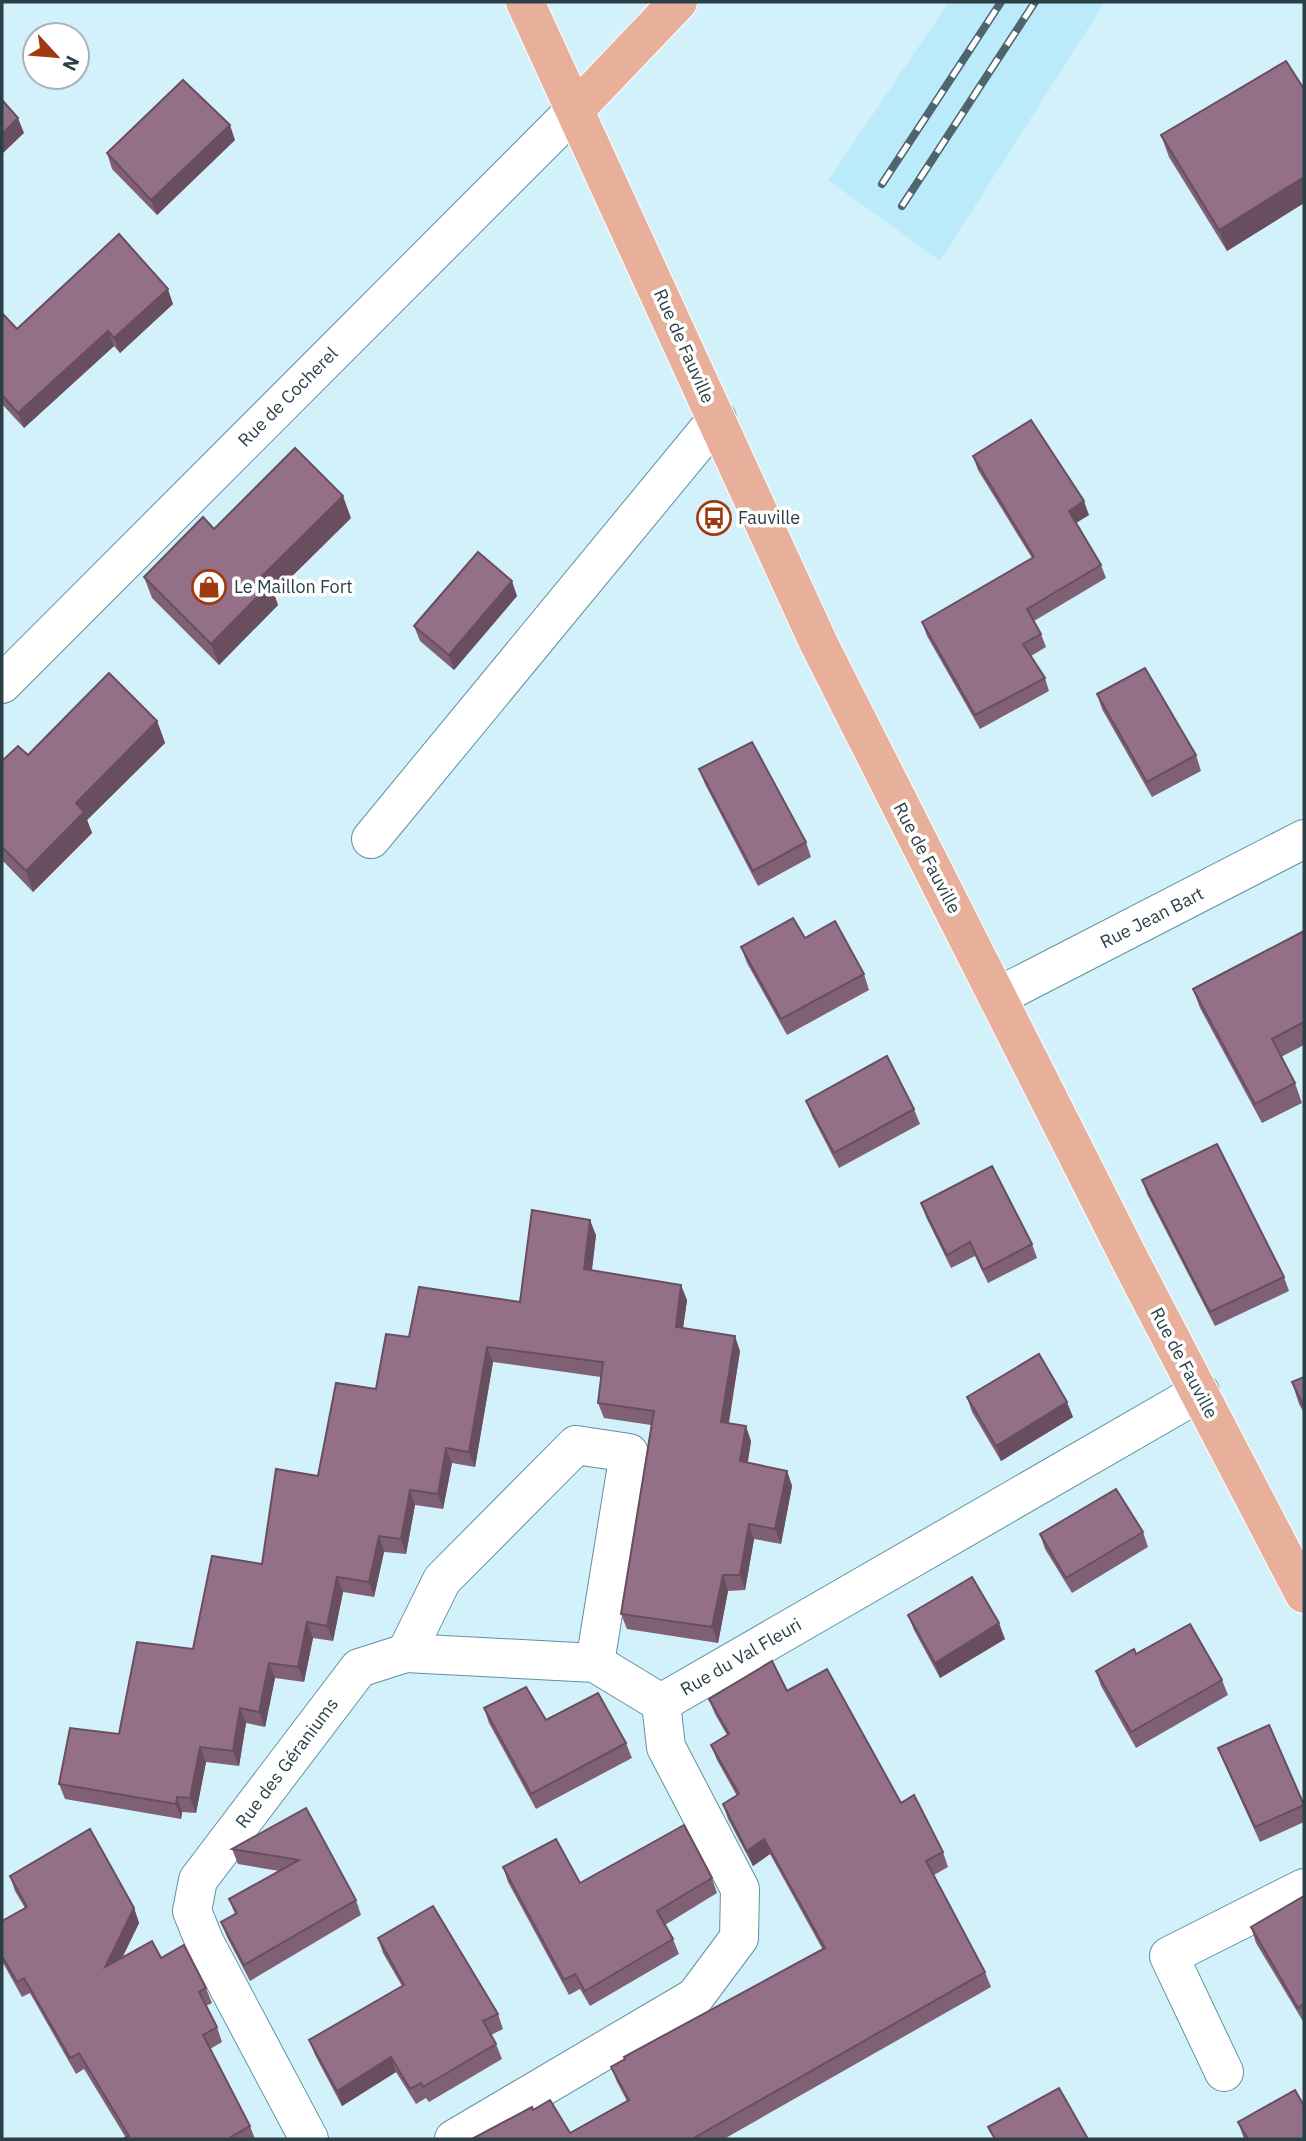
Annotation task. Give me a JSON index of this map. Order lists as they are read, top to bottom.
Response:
{
  "streets": {
    "main road": ["Rue de Fauville"],
    "street": [
      "Rue de Cocherel",
      "Rue Jean Bart",
      "Rue du Val Fleuri",
      "Rue des Géraniums"
    ]
  },
  "crossings": [
    ["Rue de Fauville", "Rue de Cocherel"],
    ["Rue de Fauville", "Rue Jean Bart"],
    ["Rue de Fauville", "Rue du Val Fleuri"],
    ["Rue du Val Fleuri", "Rue des Géraniums"]
  ],
  "places": {
    "bus stop": ["Fauville"],
    "shop": ["Le Maillon Fort"]
  },
  "north": "bottom right"
}
